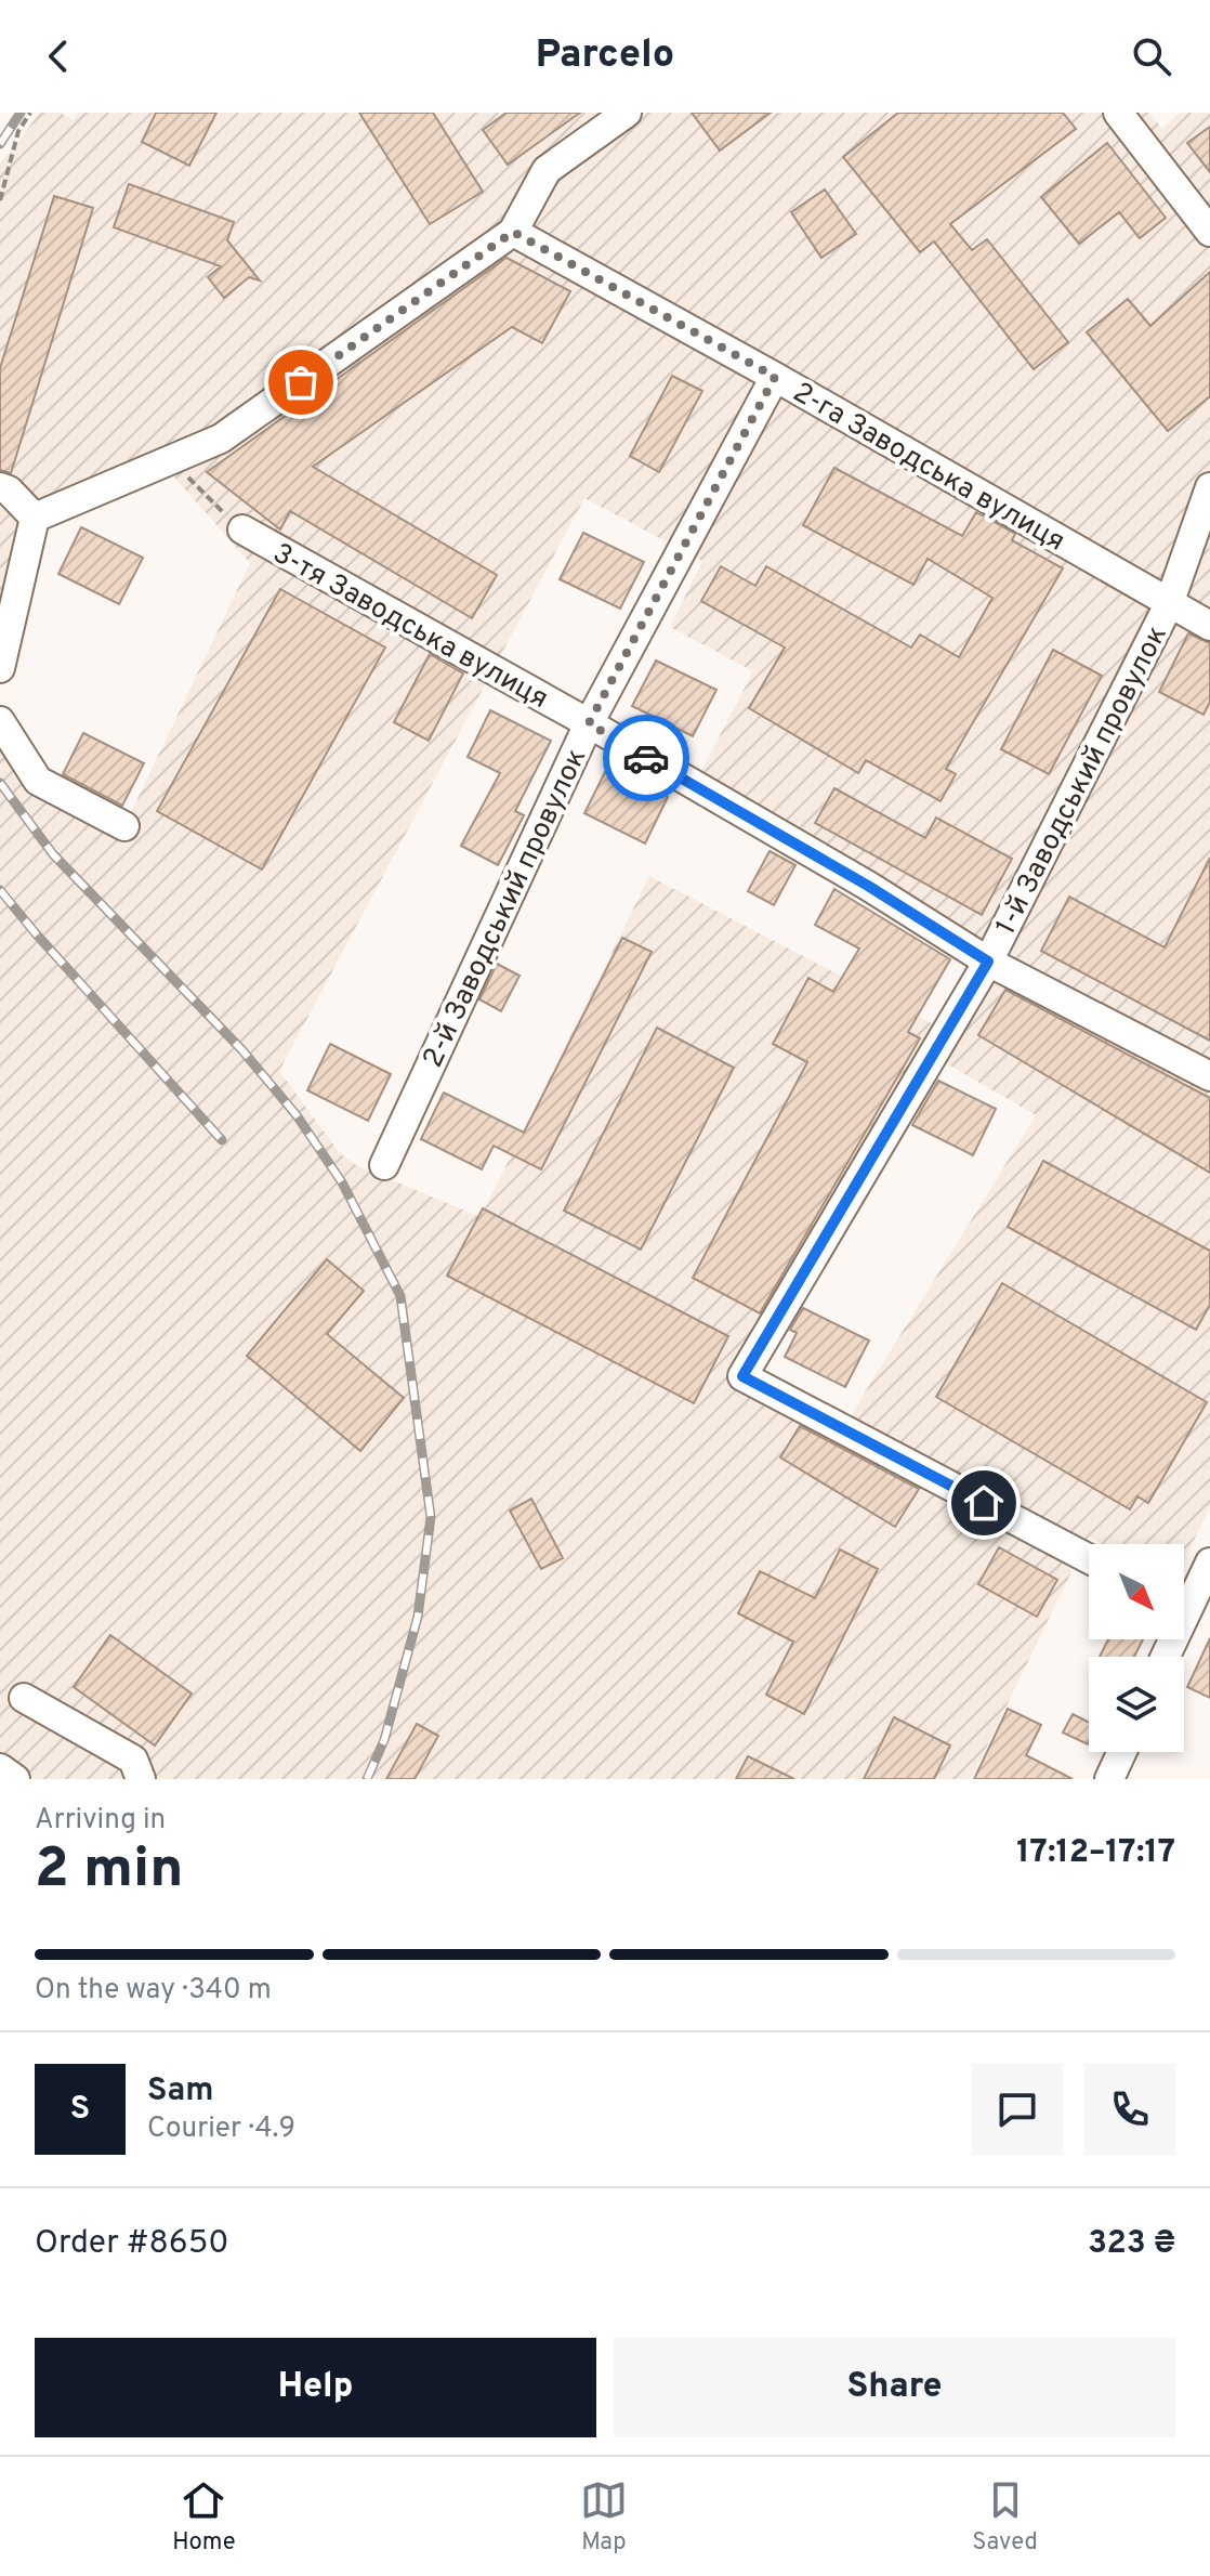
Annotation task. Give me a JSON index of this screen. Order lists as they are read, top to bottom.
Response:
{
  "streets": {
    "street": [
      "2-га Заводська вулиця",
      "3-тя Заводська вулиця",
      "1-й Заводський провулок",
      "2-й Заводський провулок"
    ]
  },
  "crossings": [
    ["2-га Заводська вулиця", "1-й Заводський провулок"],
    ["2-га Заводська вулиця", "2-й Заводський провулок"],
    ["3-тя Заводська вулиця", "1-й Заводський провулок"],
    ["3-тя Заводська вулиця", "2-й Заводський провулок"]
  ],
  "north": "bottom right",
  "page": {
    "header": "Parcelo",
    "heading": ["2 min", "Arriving in", "17:12–17:17"],
    "panel": [
      "Sam",
      "Courier · 4.9",
      "Order #8650",
      "323 ₴"
    ],
    "bar": "On the way · 340 m",
    "round": "S",
    "buttons": ["Help", "Share"],
    "tabs": ["Home", "Map", "Saved"]
  }
}
